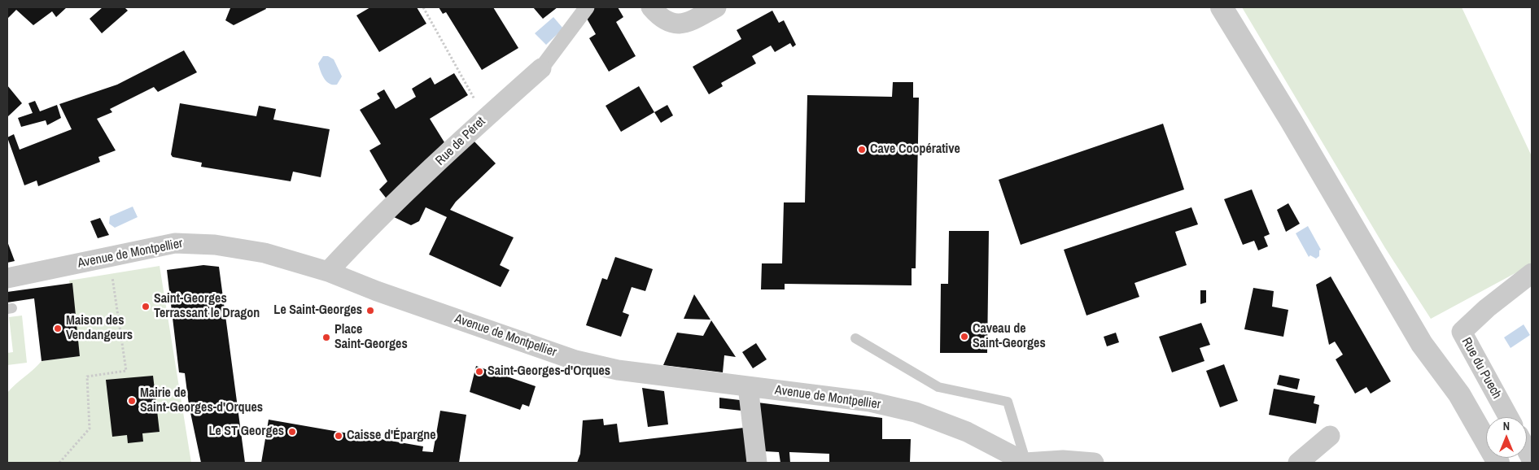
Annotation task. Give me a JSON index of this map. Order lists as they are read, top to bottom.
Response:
{
  "streets": {
    "street": ["Rue de Péret", "Avenue de Montpellier", "Rue du Puech"]
  },
  "crossings": [
    ["Rue de Péret", "Avenue de Montpellier"]
  ],
  "places": [
    "Cave Coopérative",
    "Saint-Georges Terrassant le Dragon",
    "Le Saint-Georges",
    "Maison des Vendangeurs",
    "Caveau de Saint-Georges",
    "Place Saint-Georges",
    "Saint-Georges-d'Orques",
    "Mairie de Saint-Georges-d'Orques",
    "Le ST Georges",
    "Caisse d'Épargne"
  ],
  "north": "top"
}
